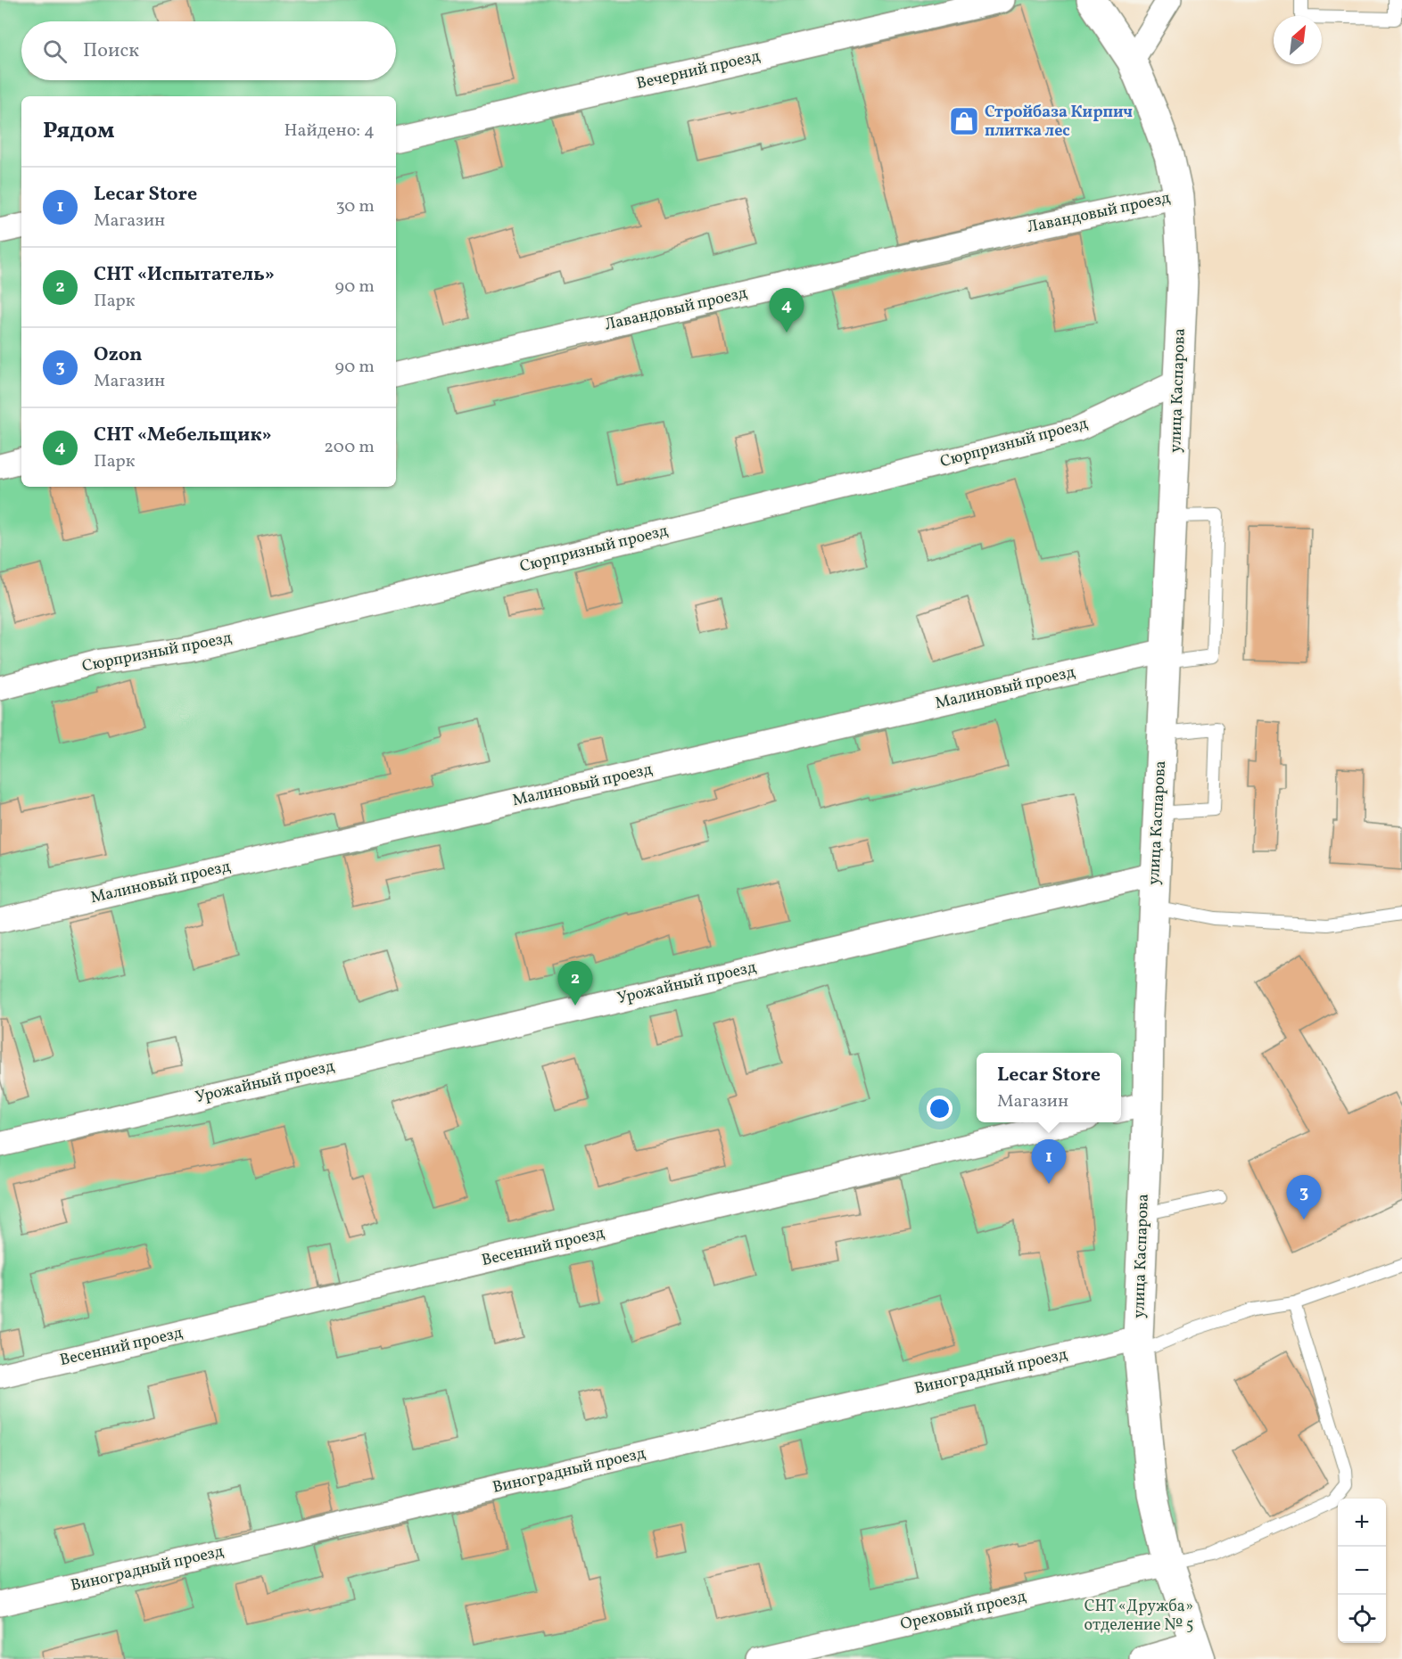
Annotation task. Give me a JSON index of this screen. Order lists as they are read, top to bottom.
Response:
{
  "streets": {
    "main road": ["улица Каспарова"],
    "street": [
      "Вечерний проезд",
      "Лавандовый проезд",
      "Сюрпризный проезд",
      "Малиновый проезд",
      "Урожайный проезд",
      "Весенний проезд",
      "Виноградный проезд",
      "Ореховый проезд"
    ]
  },
  "crossings": [
    ["Лавандовый проезд", "улица Каспарова"],
    ["улица Каспарова", "Сюрпризный проезд"],
    ["улица Каспарова", "Малиновый проезд"],
    ["улица Каспарова", "Урожайный проезд"],
    ["улица Каспарова", "Виноградный проезд"],
    ["улица Каспарова", "Ореховый проезд"]
  ],
  "parks": ["СНТ «Дружба» отделение № 5"],
  "places": {
    "shop": ["Стройбаза Кирпич плитка лес"]
  },
  "north": "top right",
  "page": {
    "search": "Поиск",
    "heading": ["Рядом", "Найдено: 4"],
    "list": [
      {
        "mark": "1",
        "name": "Lecar Store",
        "note": "Магазин",
        "value": "30 m"
      },
      {
        "mark": "2",
        "name": "СНТ «Испытатель»",
        "note": "Парк",
        "value": "90 m"
      },
      {
        "mark": "3",
        "name": "Ozon",
        "note": "Магазин",
        "value": "90 m"
      },
      {
        "mark": "4",
        "name": "СНТ «Мебельщик»",
        "note": "Парк",
        "value": "200 m"
      }
    ],
    "pins": [
      "4",
      "2",
      "1",
      "3"
    ],
    "popup": ["Lecar Store", "Магазин"],
    "map_buttons": ["+", "−"]
  }
}
